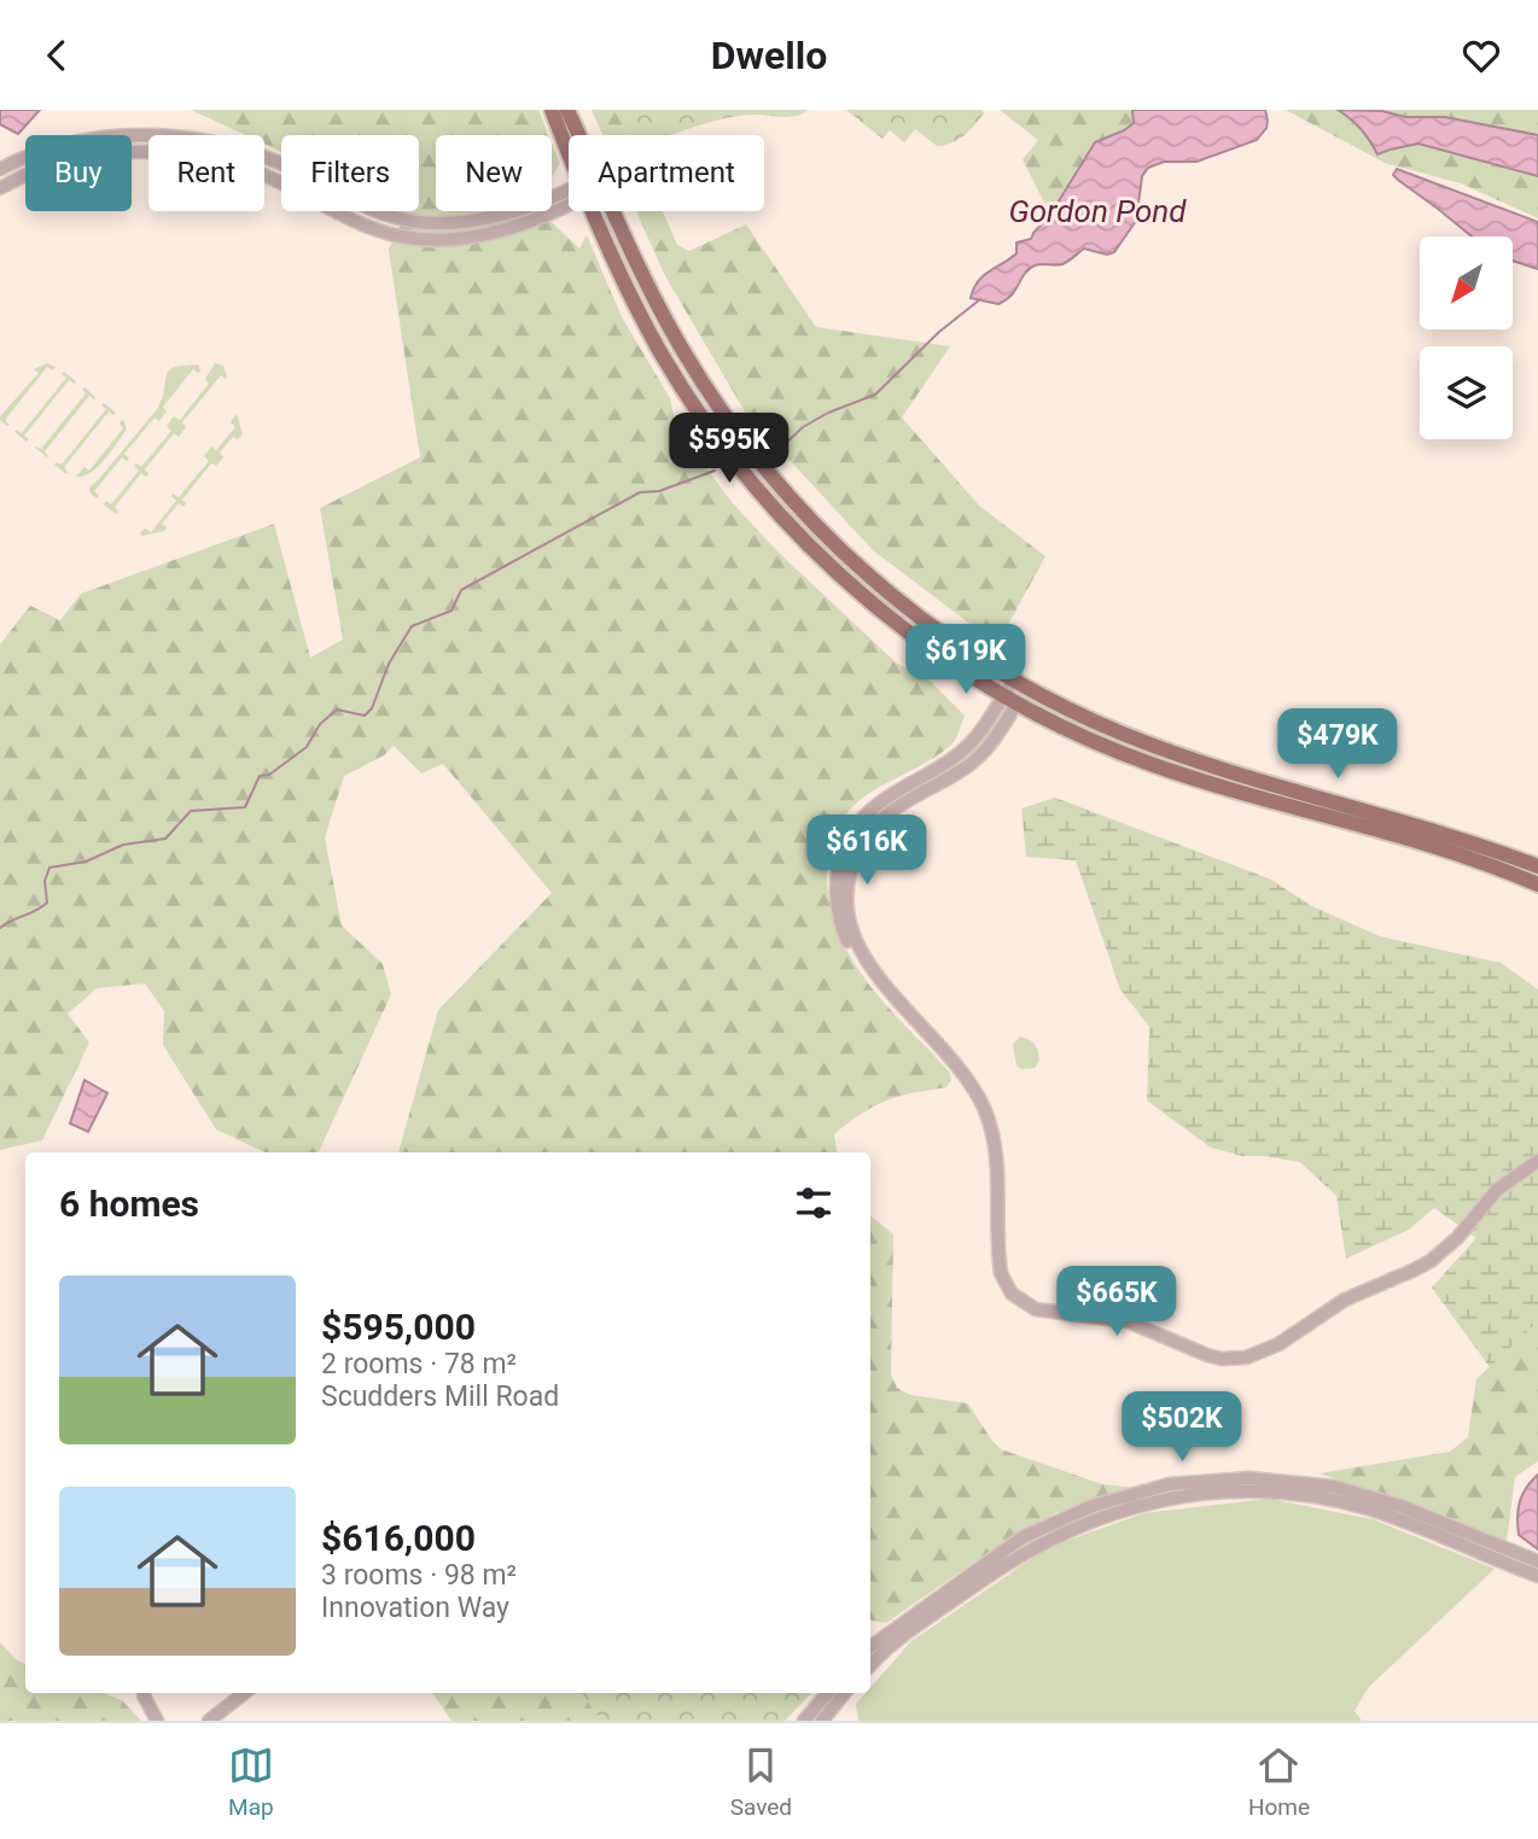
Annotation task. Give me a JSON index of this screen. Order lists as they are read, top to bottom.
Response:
{
  "water": ["Gordon Pond"],
  "north": "bottom left",
  "page": {
    "header": "Dwello",
    "chip": [
      "Buy",
      "Rent",
      "Filters",
      "New",
      "Apartment"
    ],
    "price": [
      "$595K",
      "$619K",
      "$479K",
      "$616K",
      "$665K",
      "$502K"
    ],
    "heading": "6 homes",
    "list": [
      {
        "name": "$595,000",
        "note": "2 rooms · 78 m² · Scudders Mill Road"
      },
      {
        "name": "$616,000",
        "note": "3 rooms · 98 m² · Innovation Way"
      }
    ],
    "tabs": ["Map", "Saved", "Home"]
  }
}
